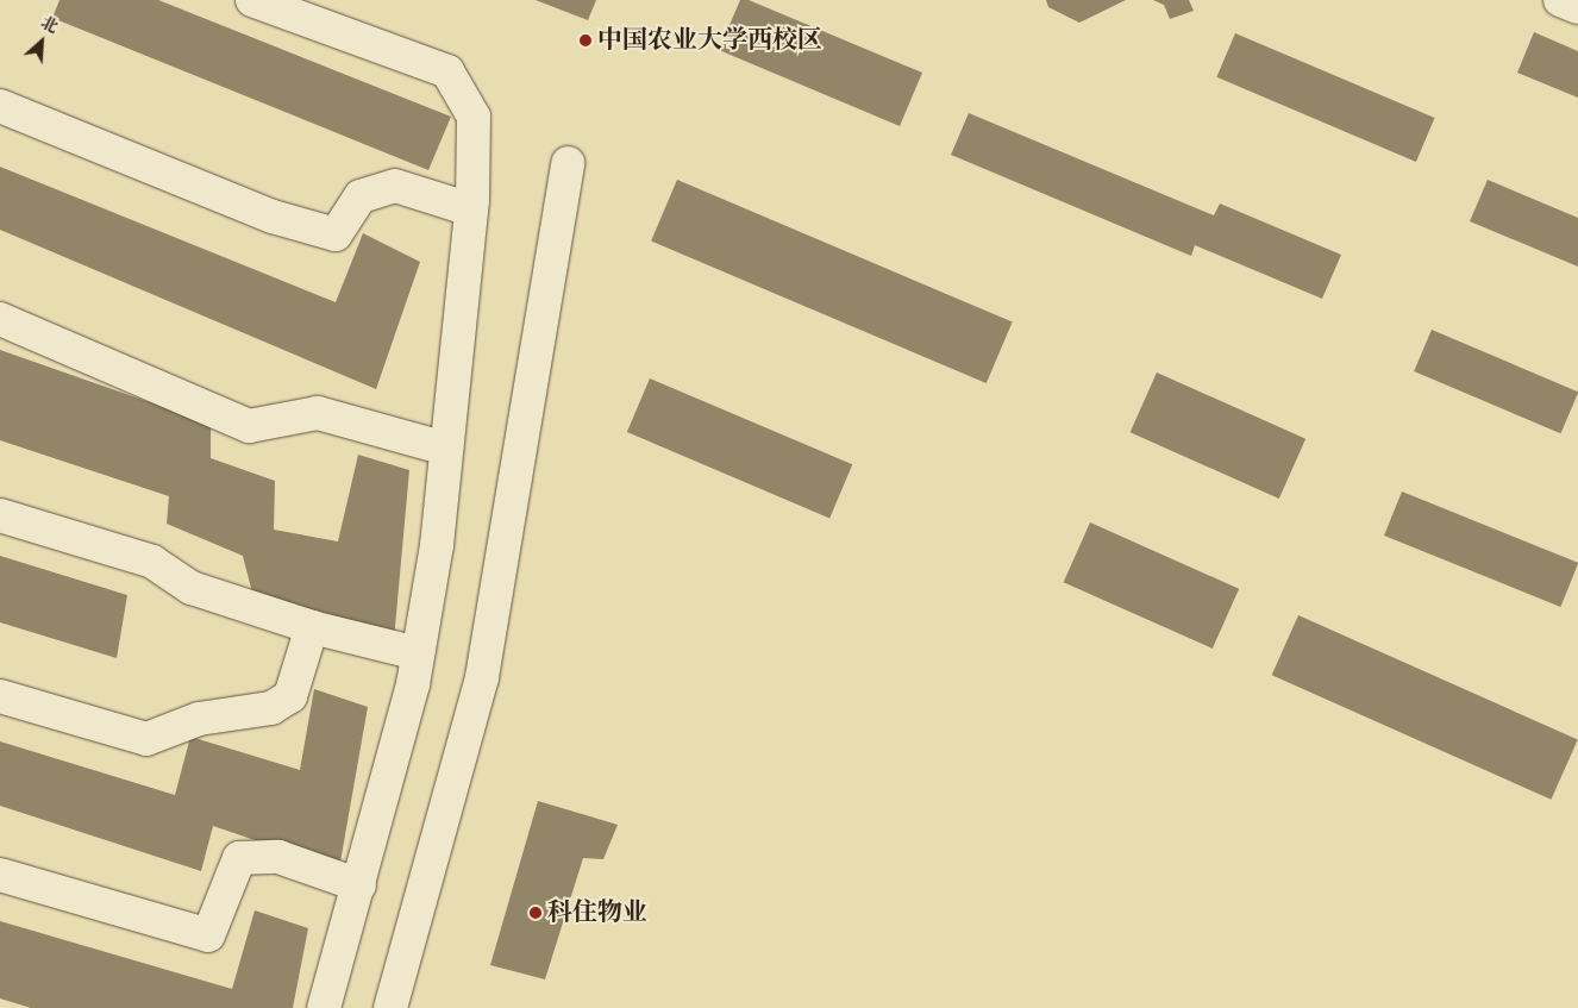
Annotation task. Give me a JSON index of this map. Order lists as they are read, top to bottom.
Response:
{
  "places": ["中国农业大学西校区", "科住物业"],
  "north": "top right"
}
